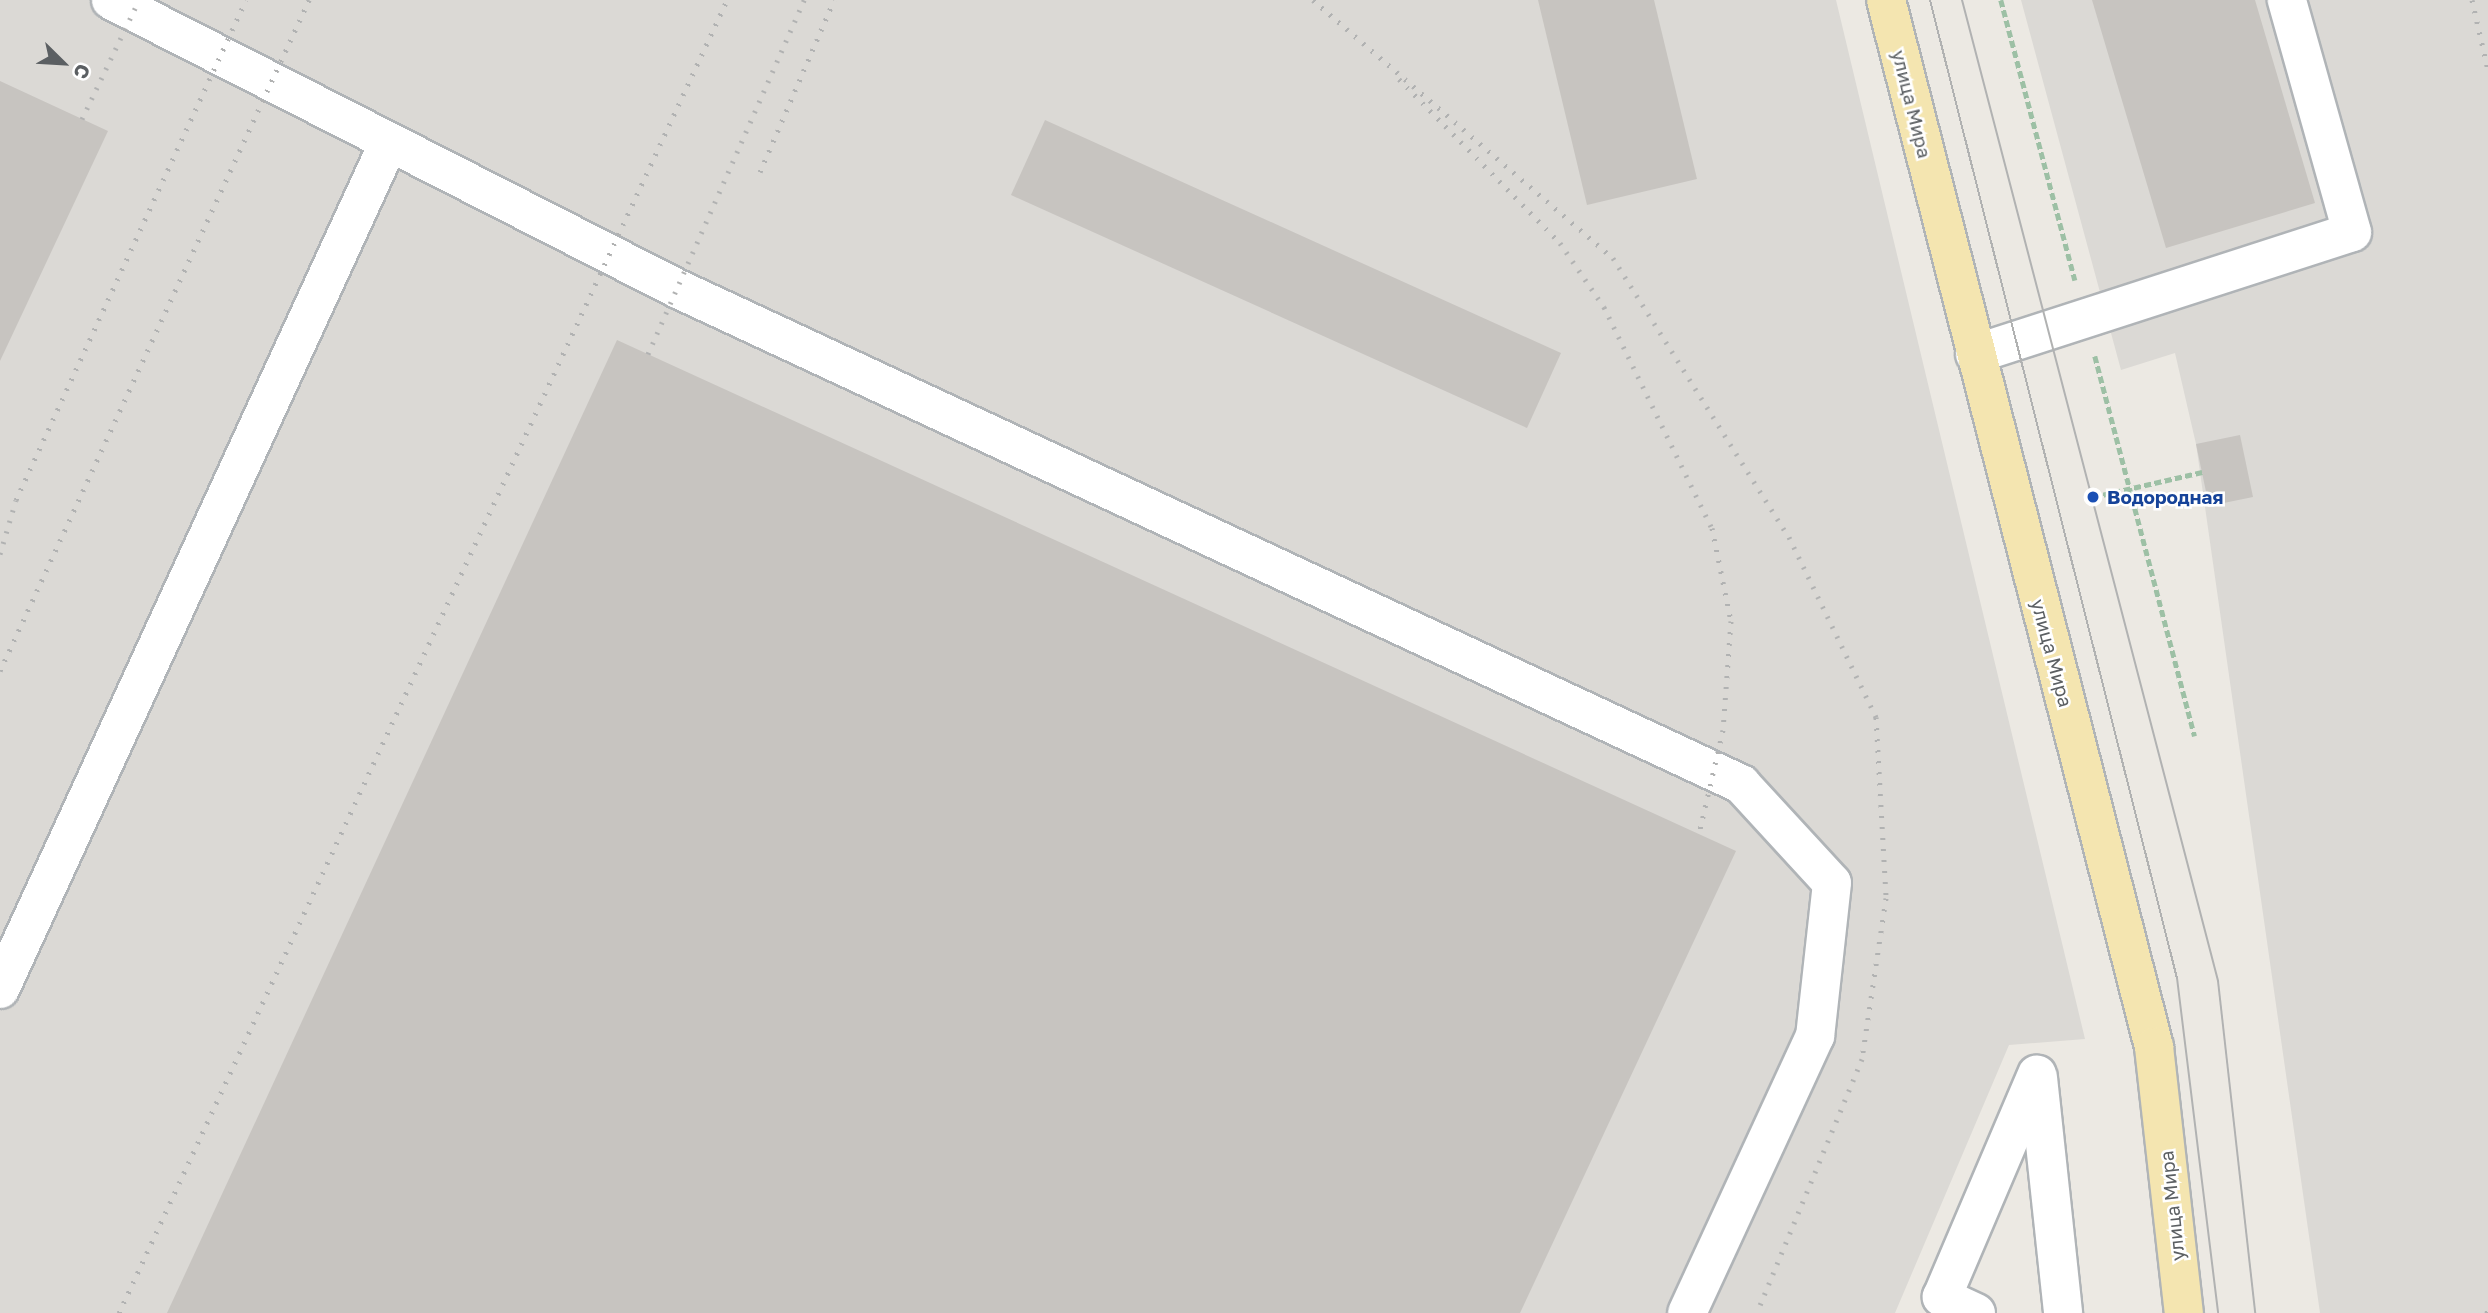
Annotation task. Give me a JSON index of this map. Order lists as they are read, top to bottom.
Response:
{
  "streets": {
    "main road": ["улица Мира"]
  },
  "places": ["Водородная"],
  "north": "bottom right"
}
